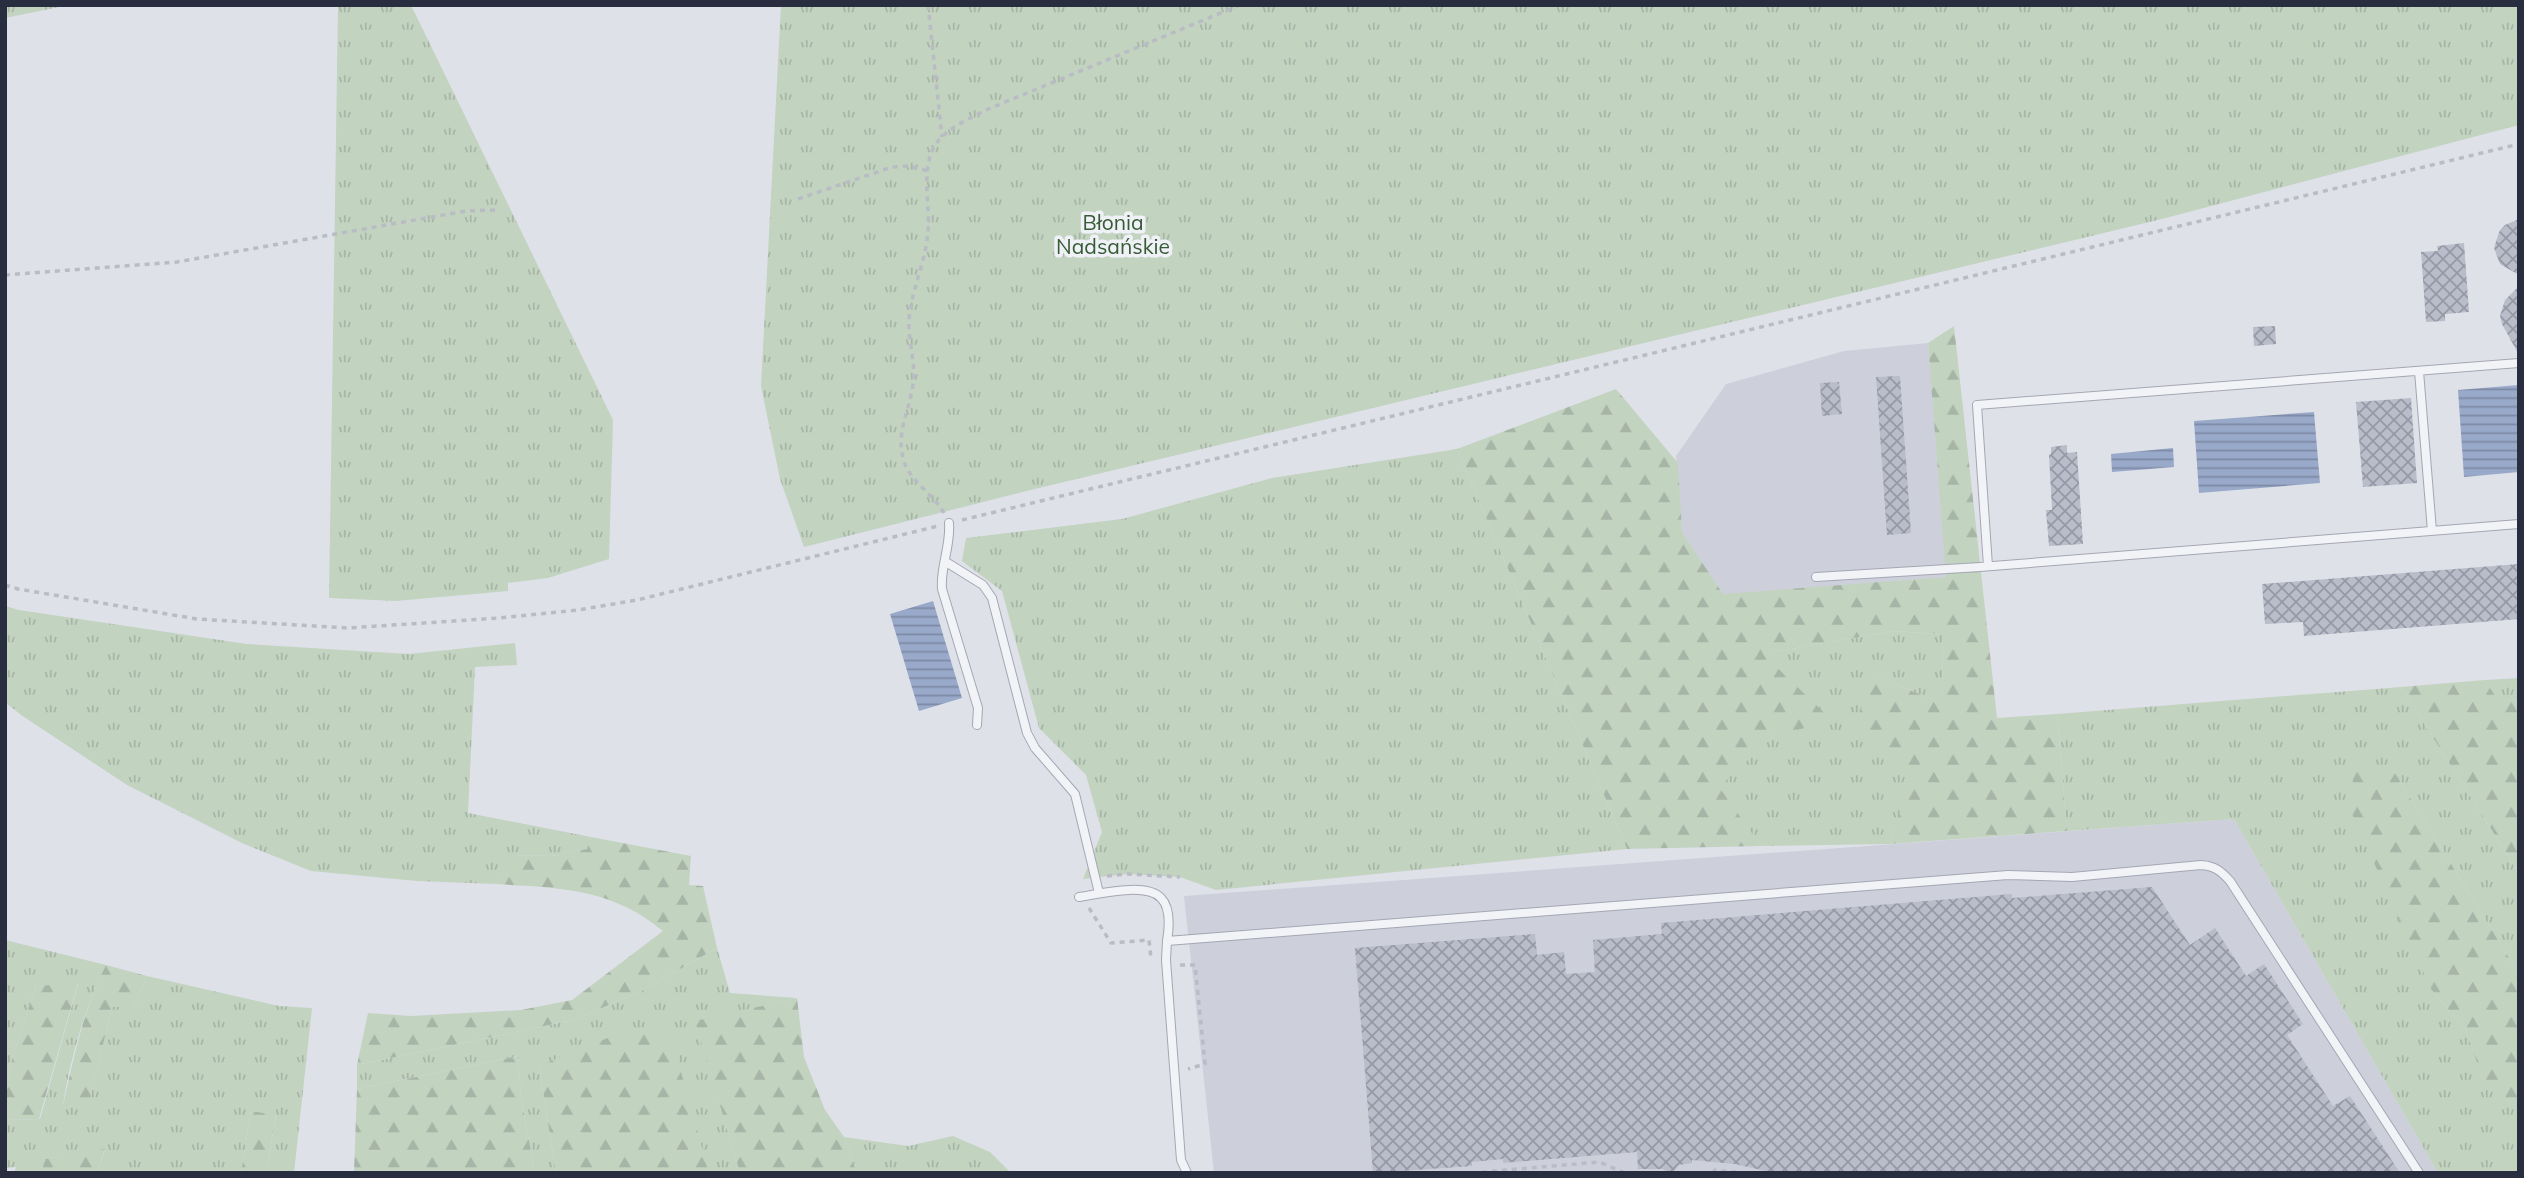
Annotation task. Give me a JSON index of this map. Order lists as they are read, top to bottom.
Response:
{
  "parks": ["Błonia Nadsańskie"]
}
